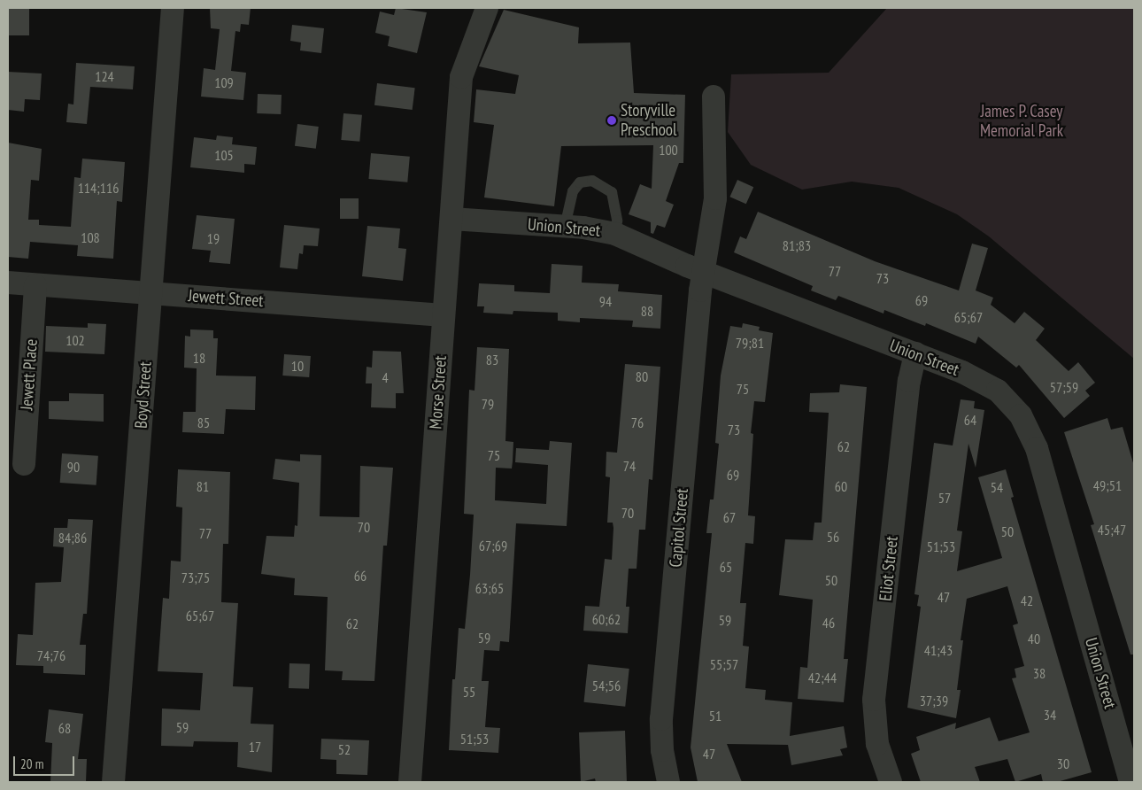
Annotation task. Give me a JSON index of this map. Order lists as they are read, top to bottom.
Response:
{
  "streets": {
    "street": [
      "Union Street",
      "Jewett Street",
      "Jewett Place",
      "Morse Street",
      "Boyd Street",
      "Capitol Street",
      "Eliot Street"
    ]
  },
  "crossings": [
    ["Union Street", "Morse Street"],
    ["Union Street", "Capitol Street"],
    ["Union Street", "Eliot Street"],
    ["Jewett Street", "Jewett Place"],
    ["Jewett Street", "Morse Street"],
    ["Jewett Street", "Boyd Street"]
  ],
  "parks": ["James P. Casey Memorial Park"],
  "places": ["Storyville Preschool"],
  "house_numbers": [
    "124",
    "109",
    "100",
    "105",
    "114;116",
    "108",
    "19",
    "81;83",
    "77",
    "73",
    "69",
    "94",
    "88",
    "65;67",
    "102",
    "79;81",
    "18",
    "83",
    "10",
    "80",
    "4",
    "57;59",
    "75",
    "79",
    "64",
    "85",
    "76",
    "73",
    "62",
    "75",
    "74",
    "90",
    "69",
    "49;51",
    "81",
    "60",
    "54",
    "57",
    "70",
    "67",
    "70",
    "45;47",
    "50",
    "77",
    "56",
    "84;86",
    "67;69",
    "51;53",
    "65",
    "66",
    "73;75",
    "50",
    "63;65",
    "47",
    "42",
    "65;67",
    "60;62",
    "59",
    "46",
    "62",
    "59",
    "40",
    "41;43",
    "74;76",
    "55;57",
    "38",
    "42;44",
    "54;56",
    "55",
    "37;39",
    "34",
    "51",
    "59",
    "68",
    "51;53",
    "17",
    "52",
    "47",
    "30"
  ],
  "scale_bar": "20 m"
}
